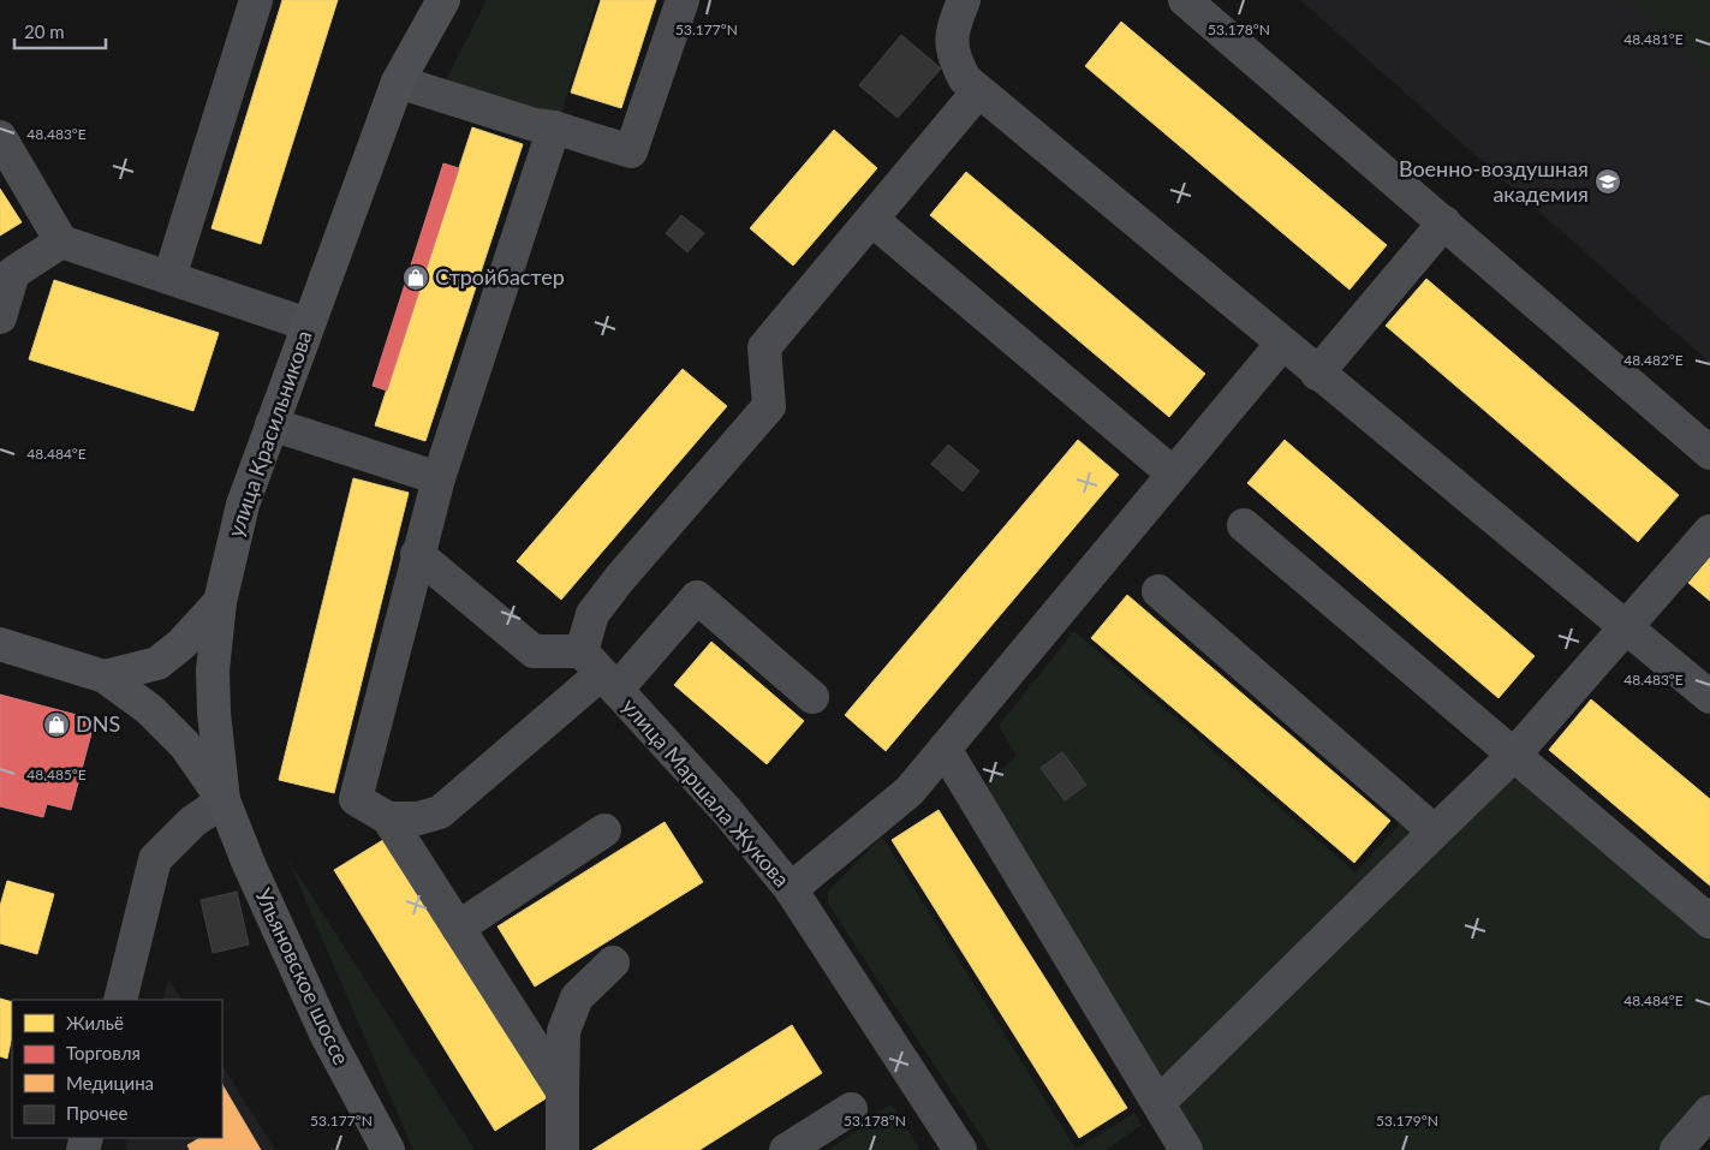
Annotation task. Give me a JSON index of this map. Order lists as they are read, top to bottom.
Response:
{
  "streets": {
    "main road": ["улица Красильникова", "Ульяновское шоссе"],
    "street": ["улица Маршала Жукова"]
  },
  "crossings": [
    ["улица Красильникова", "Ульяновское шоссе"]
  ],
  "places": {
    "school or university": ["Военно-воздушная академия"],
    "shop": ["Стройбастер", "DNS"]
  },
  "legend": [
    "Жильё",
    "Торговля",
    "Медицина",
    "Прочее"
  ],
  "scale_bar": "20 m",
  "coordinates": [
    "53.177°N",
    "53.178°N",
    "48.481°E",
    "48.483°E",
    "48.482°E",
    "48.484°E",
    "48.485°E",
    "53.179°N"
  ]
}
